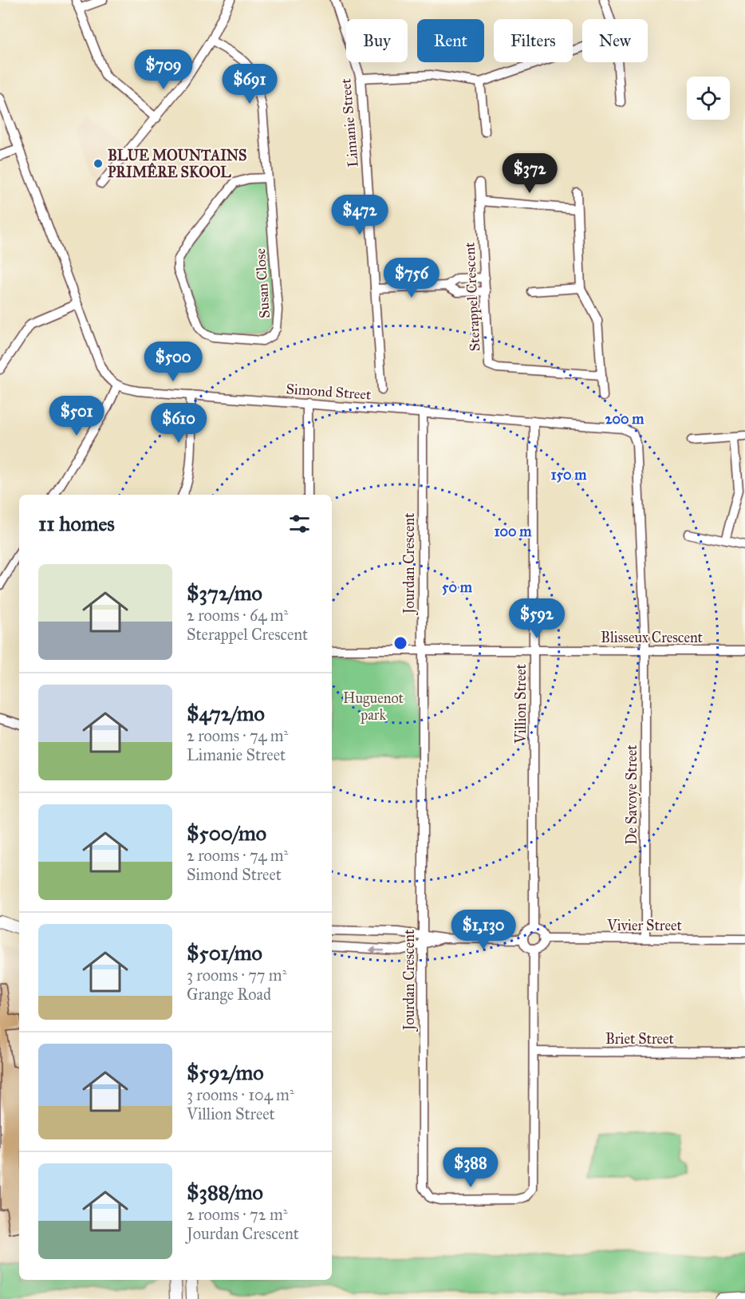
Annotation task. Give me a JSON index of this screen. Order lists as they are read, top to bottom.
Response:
{
  "streets": {
    "street": [
      "Limanie Street",
      "Susan Close",
      "Sterappel Crescent",
      "Simond Street",
      "Jourdan Crescent",
      "Blisseux Crescent",
      "Villion Street",
      "De Savoye Street",
      "Vivier Street",
      "Briet Street"
    ]
  },
  "crossings": [
    ["Simond Street", "Jourdan Crescent"],
    ["Simond Street", "Blisseux Crescent"],
    ["Simond Street", "Villion Street"],
    ["Simond Street", "De Savoye Street"],
    ["Jourdan Crescent", "Blisseux Crescent"],
    ["Jourdan Crescent", "Villion Street"],
    ["Jourdan Crescent", "Vivier Street"],
    ["Jourdan Crescent", "Briet Street"],
    ["Blisseux Crescent", "Villion Street"],
    ["Blisseux Crescent", "De Savoye Street"],
    ["Villion Street", "Vivier Street"],
    ["De Savoye Street", "Vivier Street"]
  ],
  "parks": ["Huguenot park"],
  "places": ["BLUE MOUNTAINS PRIMÊRE SKOOL"],
  "page": {
    "chip": [
      "Buy",
      "Rent",
      "Filters",
      "New"
    ],
    "price": [
      "$709",
      "$691",
      "$372",
      "$472",
      "$756",
      "$500",
      "$501",
      "$610",
      "$592",
      "$1,130",
      "$388"
    ],
    "heading": "11 homes",
    "list": [
      {
        "name": "$372/mo",
        "note": "2 rooms · 64 m² · Sterappel Crescent"
      },
      {
        "name": "$472/mo",
        "note": "2 rooms · 74 m² · Limanie Street"
      },
      {
        "name": "$500/mo",
        "note": "2 rooms · 74 m² · Simond Street"
      },
      {
        "name": "$501/mo",
        "note": "3 rooms · 77 m² · Grange Road"
      },
      {
        "name": "$592/mo",
        "note": "3 rooms · 104 m² · Villion Street"
      },
      {
        "name": "$388/mo",
        "note": "2 rooms · 72 m² · Jourdan Crescent"
      }
    ]
  },
  "rings": [
    "200 m",
    "150 m",
    "100 m",
    "50 m"
  ]
}
